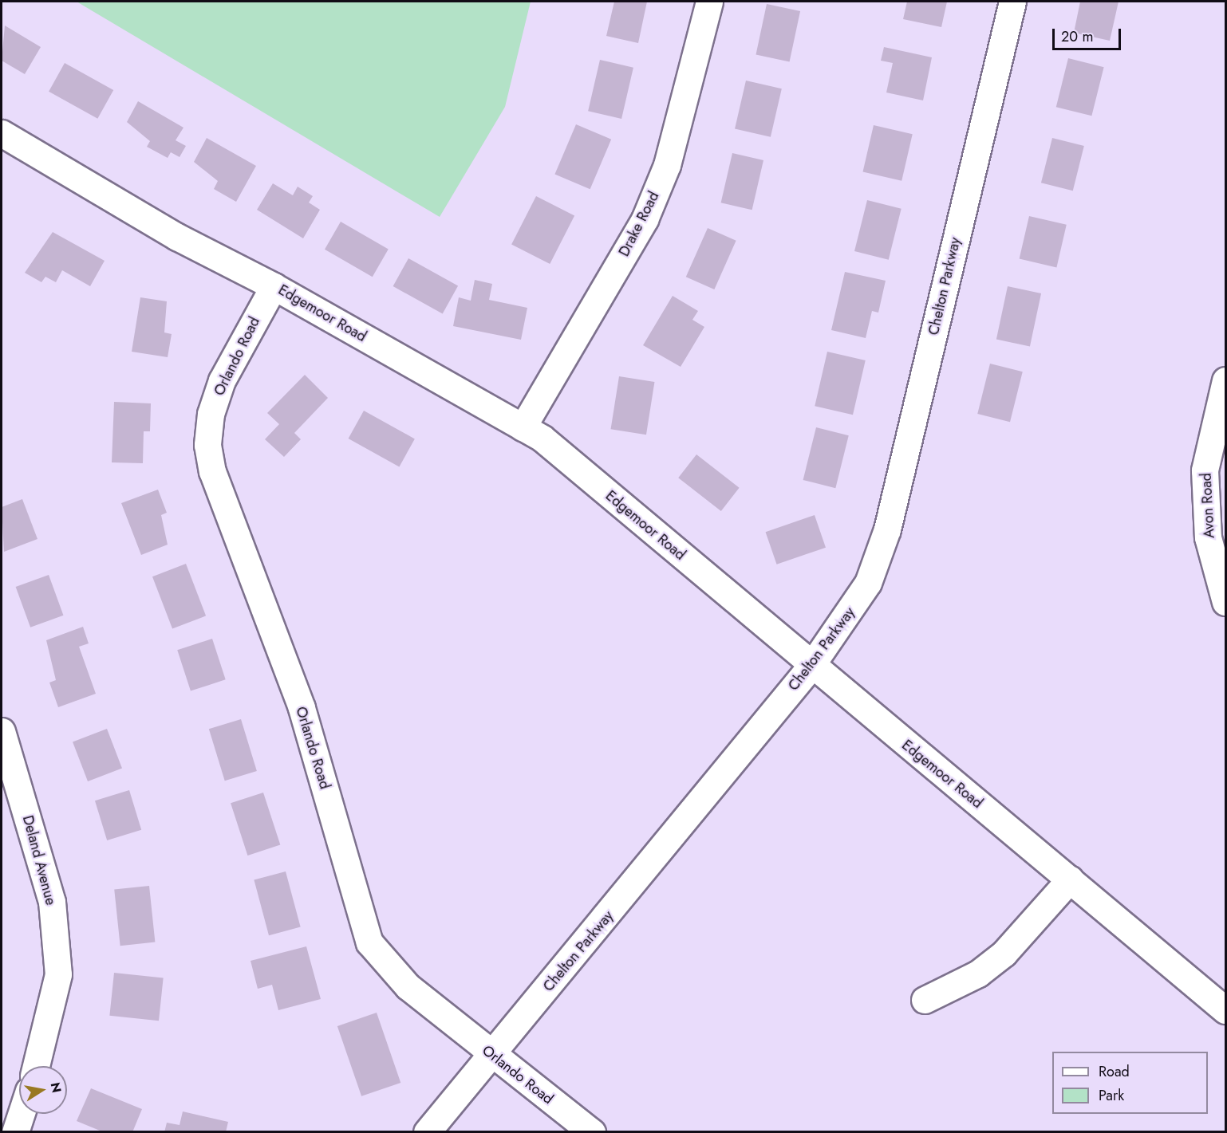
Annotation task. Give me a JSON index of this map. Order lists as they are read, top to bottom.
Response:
{
  "streets": {
    "street": [
      "Drake Road",
      "Chelton Parkway",
      "Edgemoor Road",
      "Orlando Road",
      "Avon Road",
      "Deland Avenue"
    ]
  },
  "crossings": [
    ["Drake Road", "Edgemoor Road"],
    ["Chelton Parkway", "Edgemoor Road"],
    ["Chelton Parkway", "Orlando Road"],
    ["Edgemoor Road", "Orlando Road"]
  ],
  "legend": ["Road", "Park"],
  "scale_bar": "20 m",
  "north": "right"
}
